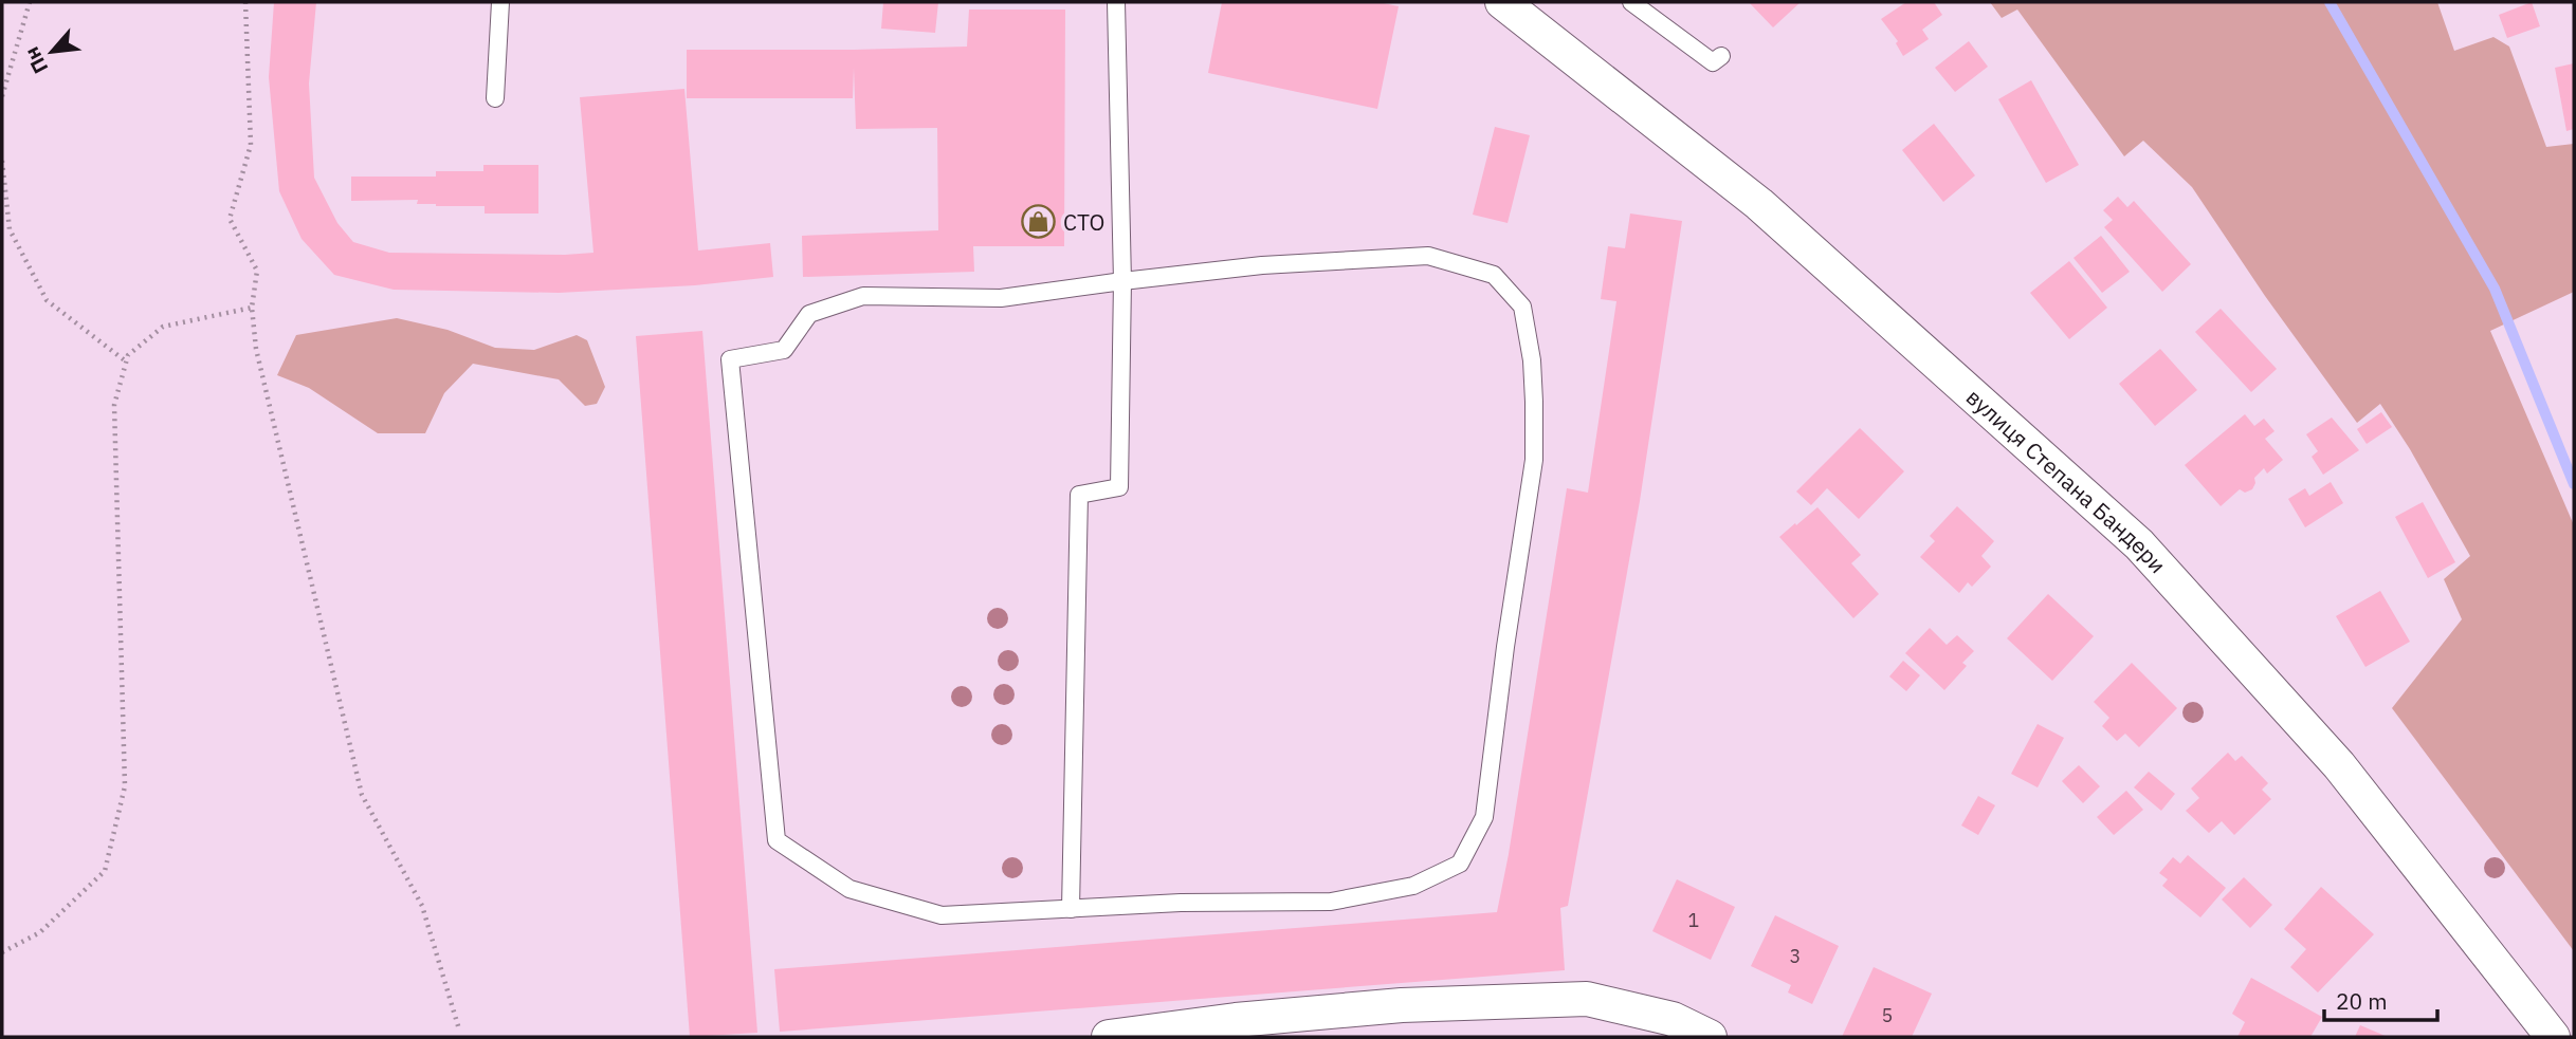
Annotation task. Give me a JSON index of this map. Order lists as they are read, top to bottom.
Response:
{
  "streets": {
    "street": ["вулиця Степана Бандери"]
  },
  "places": {
    "shop": ["СТО"]
  },
  "house_numbers": ["1", "3", "5"],
  "scale_bar": "20 m",
  "north": "bottom left"
}
